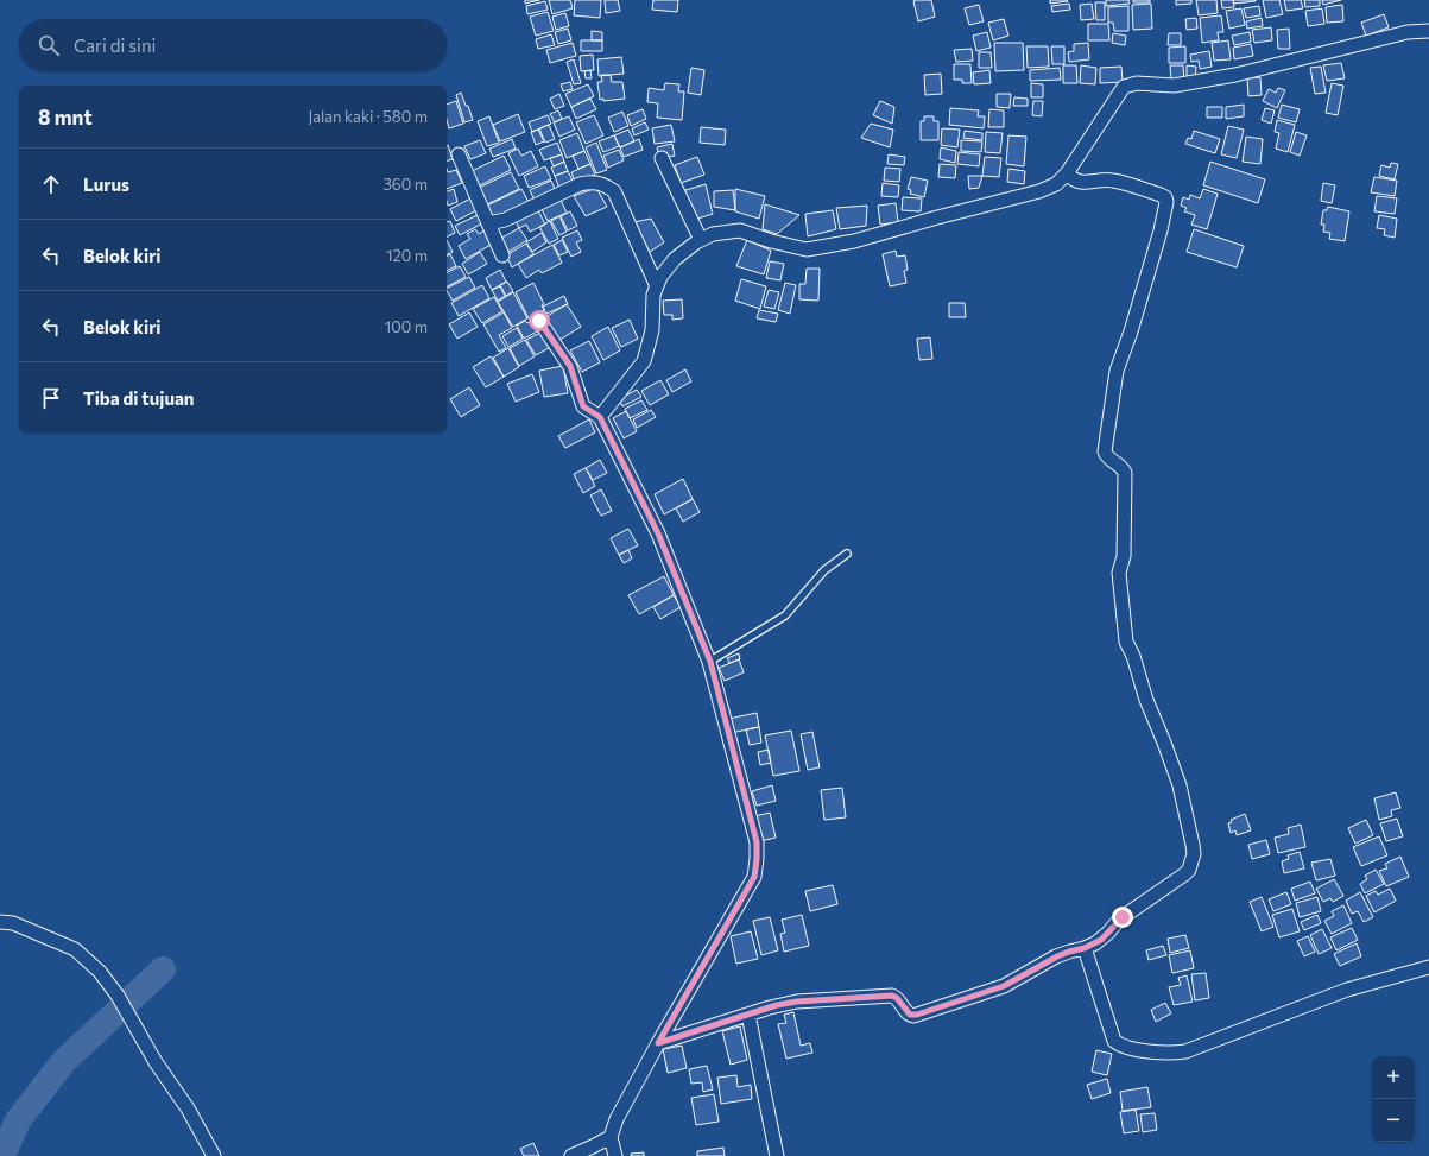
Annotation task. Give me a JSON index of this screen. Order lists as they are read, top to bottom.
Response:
{
  "page": {
    "search": "Cari di sini",
    "heading": ["8 mnt", "Jalan kaki · 580 m"],
    "list": [
      ["Lurus", "360 m"],
      ["Belok kiri", "120 m"],
      ["Belok kiri", "100 m"],
      "Tiba di tujuan"
    ],
    "map_buttons": ["+", "−"]
  }
}
